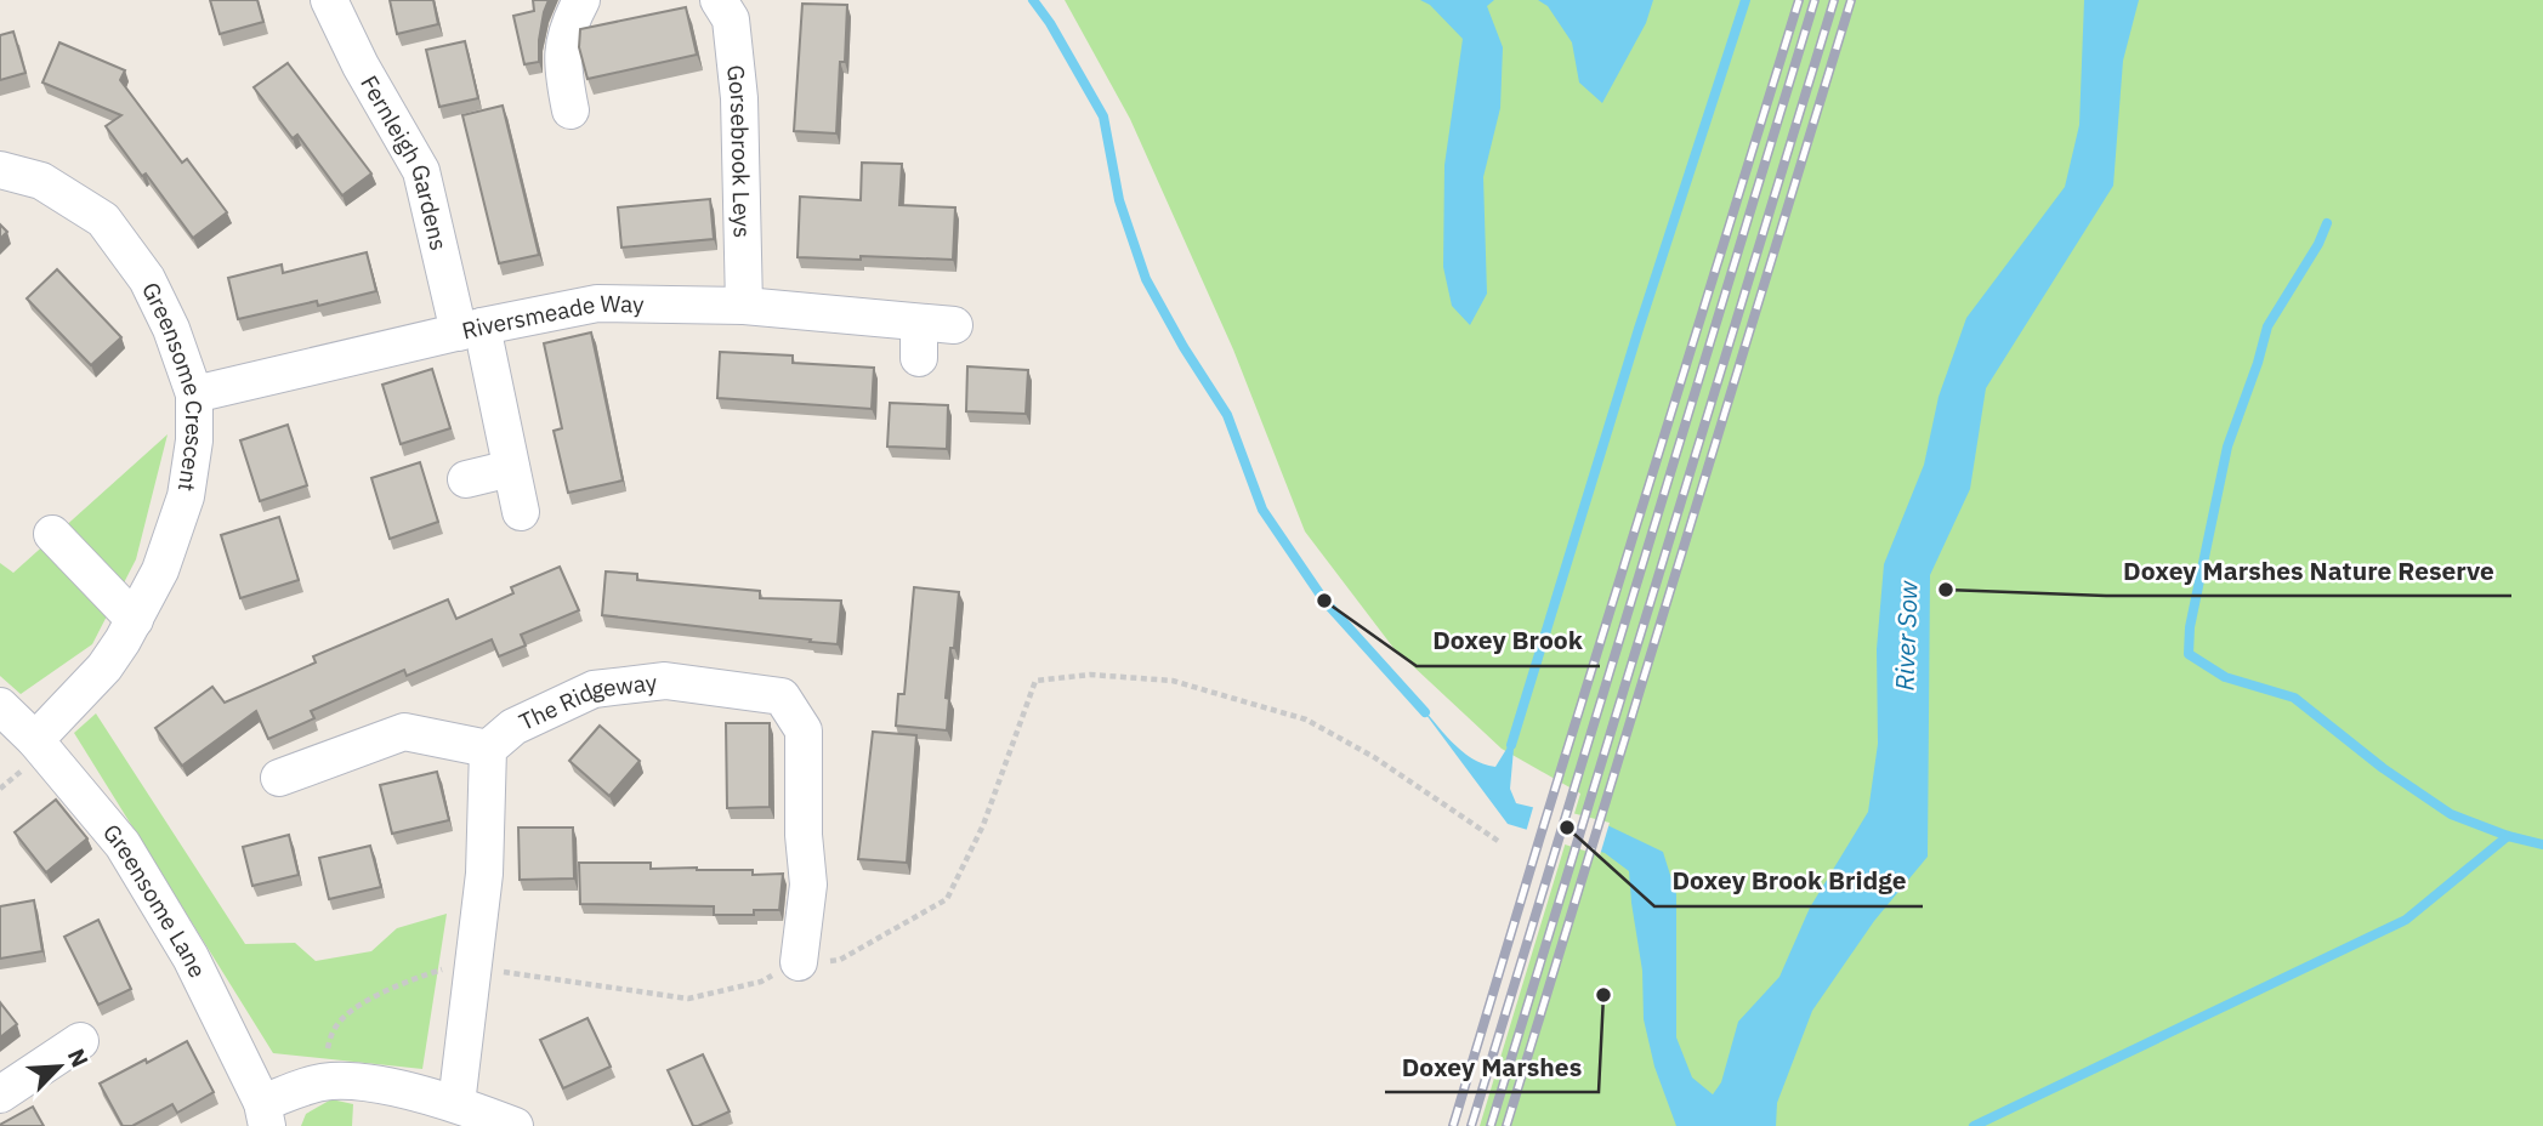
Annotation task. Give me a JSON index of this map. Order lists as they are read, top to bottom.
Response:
{
  "streets": {
    "street": [
      "Gorsebrook Leys",
      "Fernleigh Gardens",
      "Riversmeade Way",
      "Greensome Crescent",
      "The Ridgeway",
      "Greensome Lane"
    ]
  },
  "crossings": [
    ["Gorsebrook Leys", "Riversmeade Way"],
    ["Fernleigh Gardens", "Riversmeade Way"],
    ["Riversmeade Way", "Greensome Crescent"],
    ["Greensome Crescent", "Greensome Lane"]
  ],
  "water": ["River Sow"],
  "places": [
    "Doxey Marshes Nature Reserve",
    "Doxey Brook",
    "Doxey Brook Bridge",
    "Doxey Marshes"
  ],
  "north": "top right"
}
